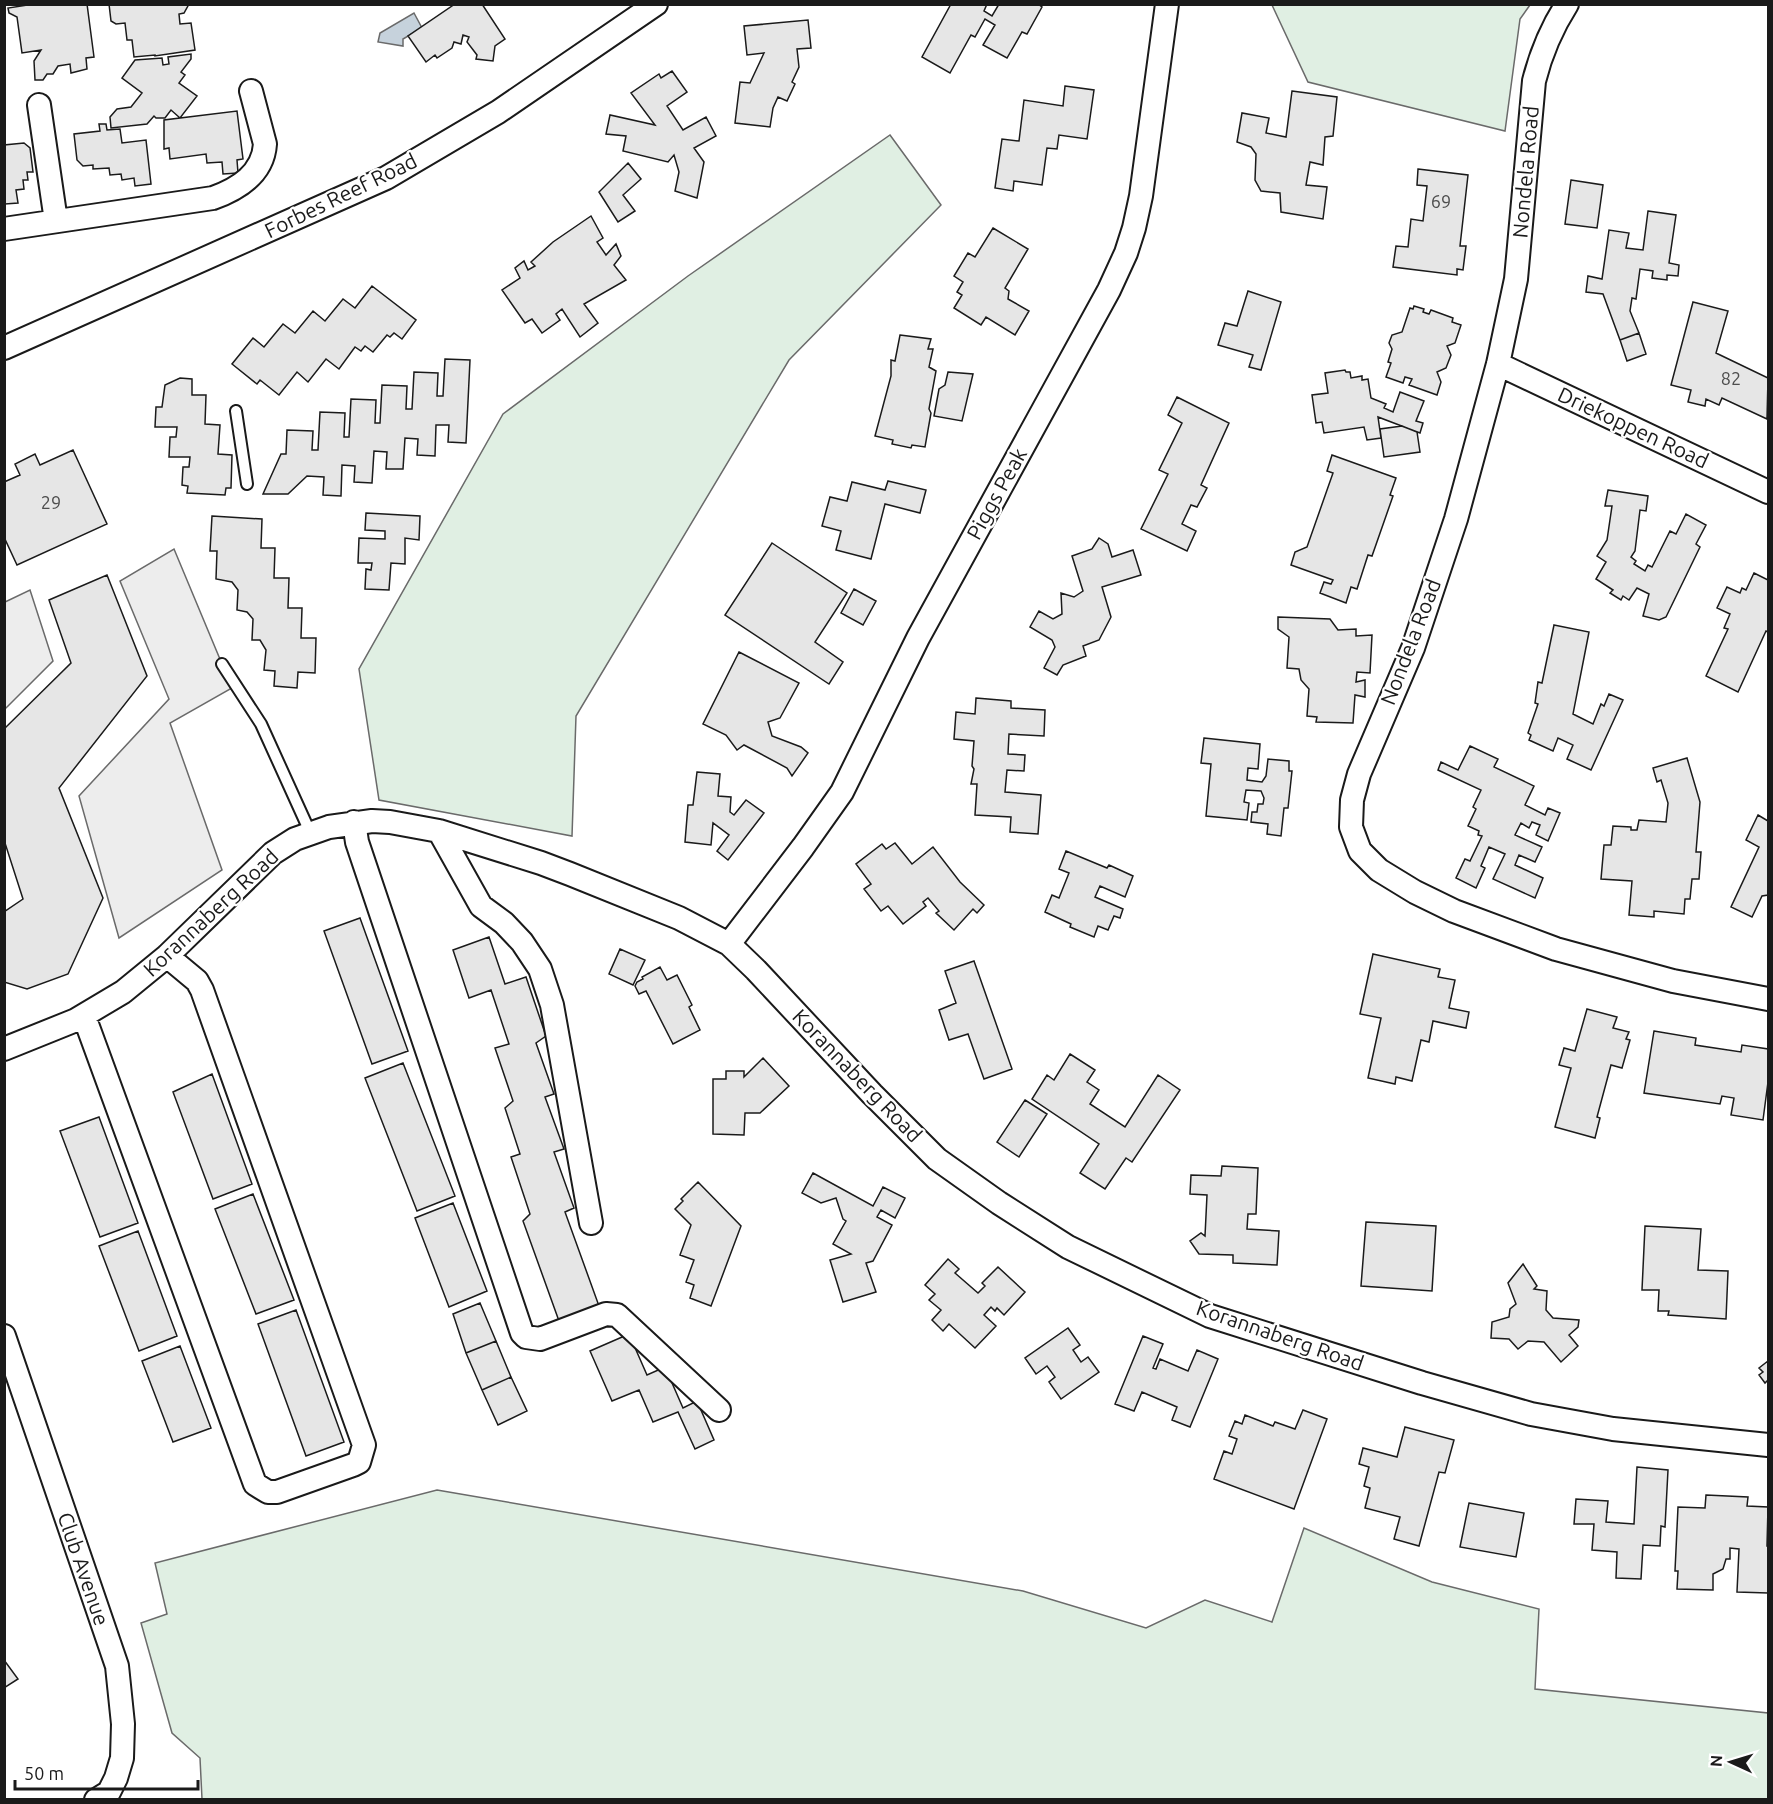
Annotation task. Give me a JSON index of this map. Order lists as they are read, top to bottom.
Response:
{
  "streets": {
    "street": [
      "Nondela Road",
      "Forbes Reef Road",
      "Driekoppen Road",
      "Piggs Peak",
      "Korannaberg Road",
      "Club Avenue"
    ]
  },
  "crossings": [
    ["Nondela Road", "Driekoppen Road"],
    ["Piggs Peak", "Korannaberg Road"]
  ],
  "house_numbers": ["69", "82", "29"],
  "scale_bar": "50 m",
  "north": "left"
}
